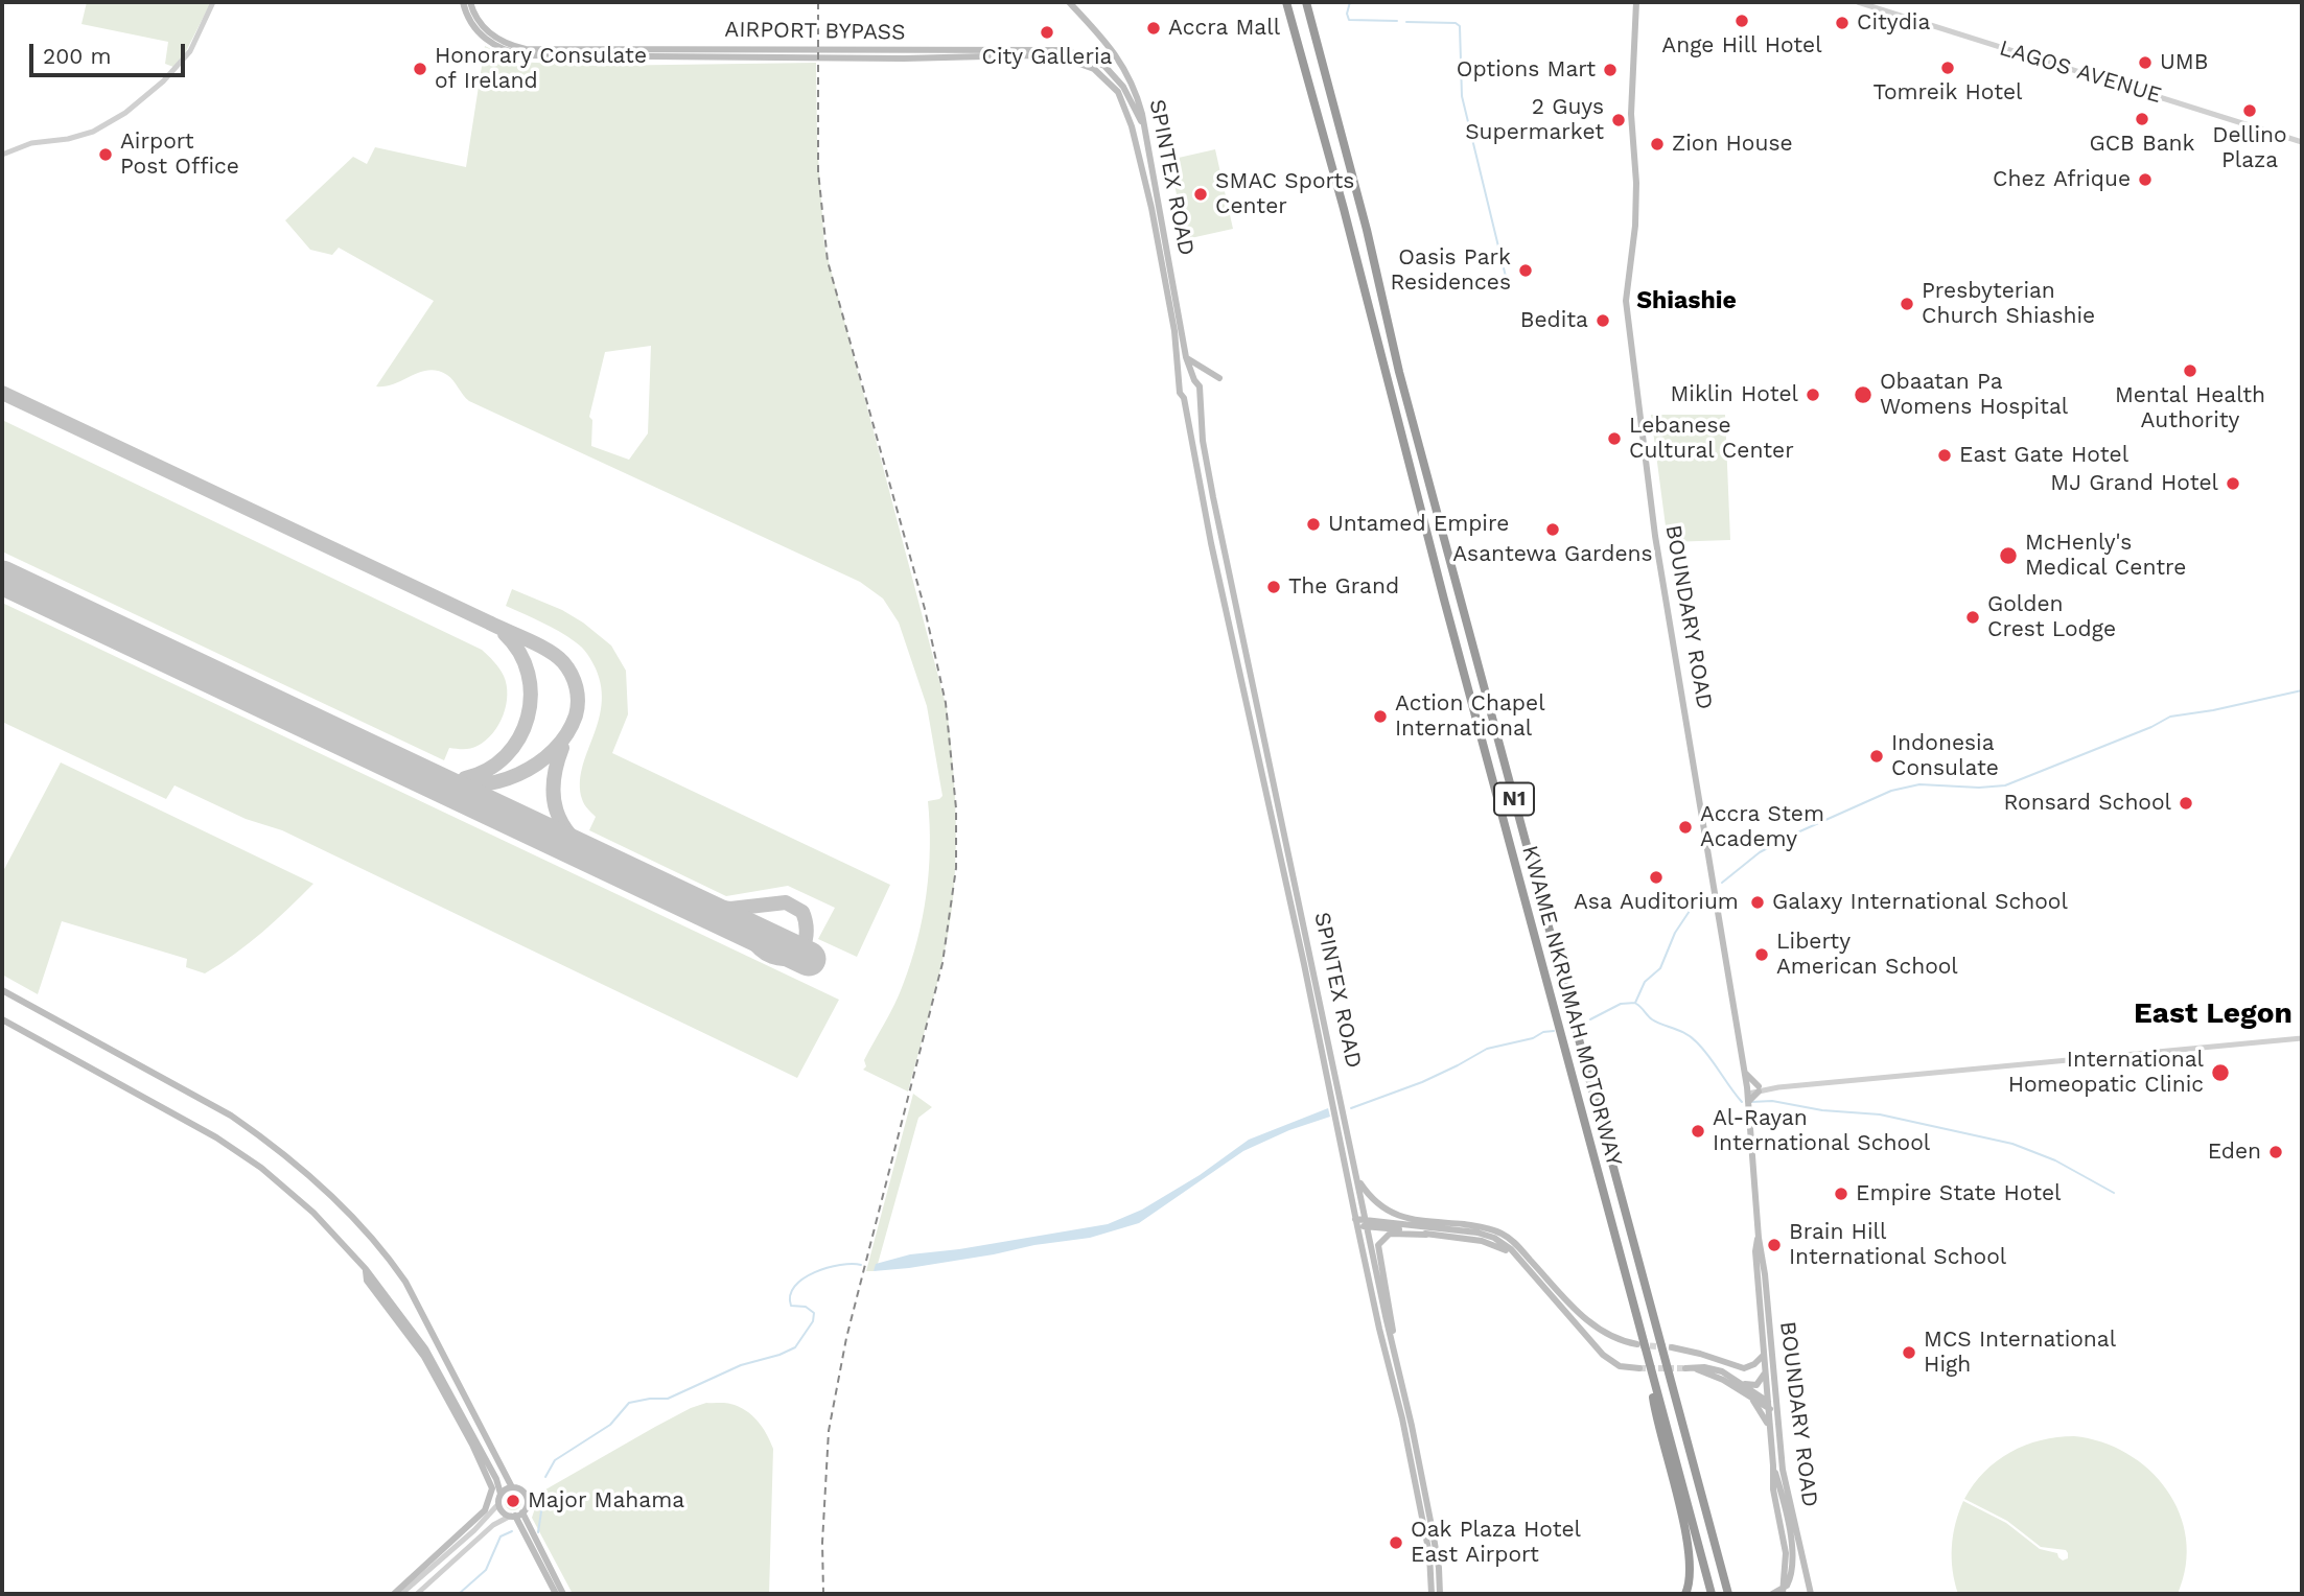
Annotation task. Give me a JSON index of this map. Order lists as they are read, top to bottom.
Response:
{
  "streets": {
    "highway": ["N1", "KWAME NKRUMAH MOTORWAY"],
    "main road": ["AIRPORT BYPASS", "SPINTEX ROAD", "BOUNDARY ROAD"],
    "street": ["LAGOS AVENUE"]
  },
  "crossings": [
    ["AIRPORT BYPASS", "SPINTEX ROAD"]
  ],
  "districts": ["Shiashie", "East Legon"],
  "places": [
    "Ange Hill Hotel",
    "Citydia",
    "Accra Mall",
    "City Galleria",
    "UMB",
    "Tomreik Hotel",
    "Honorary Consulate of Ireland",
    "Options Mart",
    "Dellino Plaza",
    "GCB Bank",
    "2 Guys Supermarket",
    "Zion House",
    "Airport Post Office",
    "Chez Afrique",
    "SMAC Sports Center",
    "Oasis Park Residences",
    "Presbyterian Church Shiashie",
    "Bedita",
    "Mental Health Authority",
    "Miklin Hotel",
    "Obaatan Pa Womens Hospital",
    "Lebanese Cultural Center",
    "East Gate Hotel",
    "MJ Grand Hotel",
    "Untamed Empire",
    "Asantewa Gardens",
    "McHenly's Medical Centre",
    "The Grand",
    "Golden Crest Lodge",
    "Action Chapel International",
    "Indonesia Consulate",
    "Ronsard School",
    "Accra Stem Academy",
    "Asa Auditorium",
    "Galaxy International School",
    "Liberty American School",
    "International Homeopatic Clinic",
    "Al-Rayan International School",
    "Eden",
    "Empire State Hotel",
    "Brain Hill International School",
    "MCS International High",
    "Major Mahama",
    "Oak Plaza Hotel East Airport"
  ],
  "scale_bar": "200 m"
}
